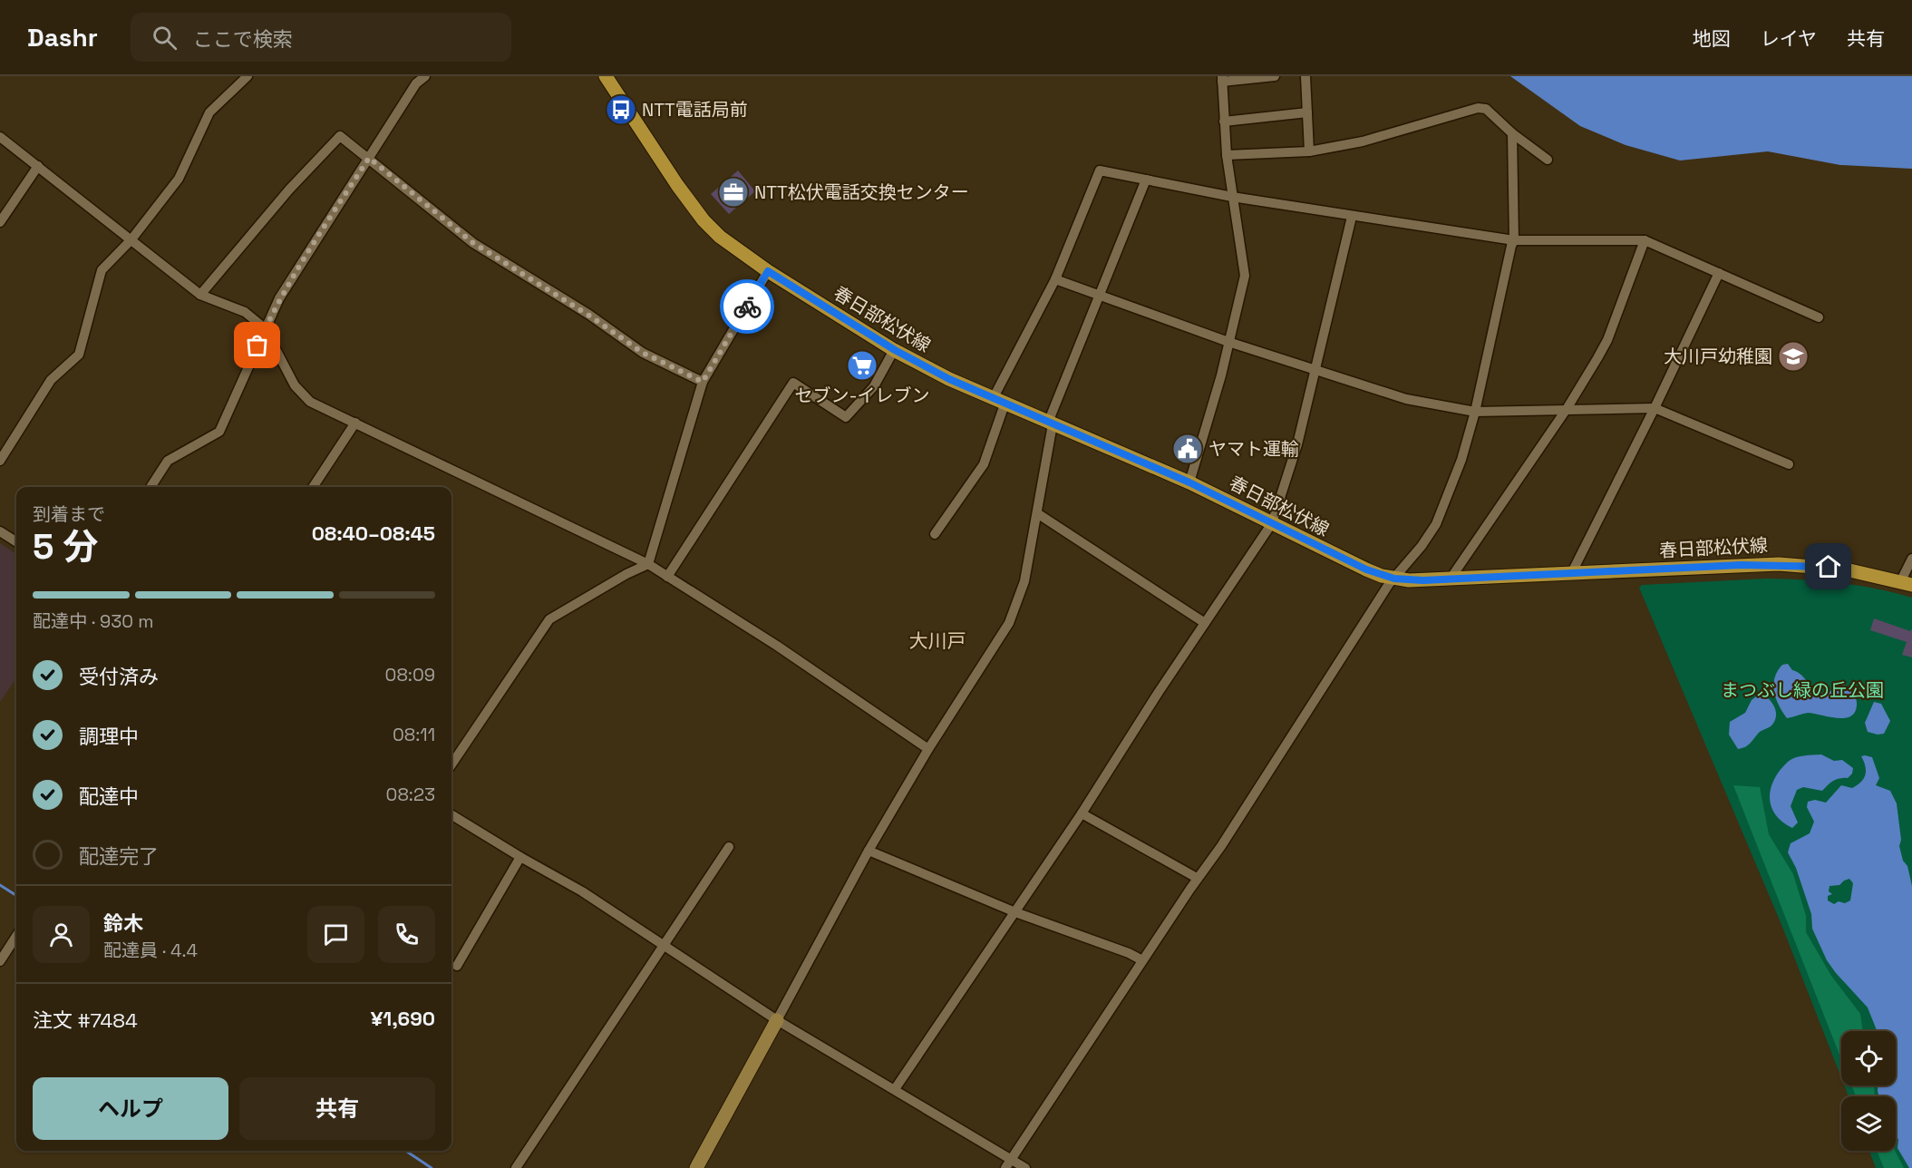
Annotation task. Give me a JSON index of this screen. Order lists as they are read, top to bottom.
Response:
{
  "streets": {
    "main road": ["春日部松伏線"]
  },
  "districts": ["大川戸"],
  "parks": ["まつぶし緑の丘公園"],
  "places": {
    "bus stop": ["NTT電話局前"],
    "office": ["NTT松伏電話交換センター"],
    "school or university": ["大川戸幼稚園"],
    "supermarket": ["セブン-イレブン"],
    "public building": ["ヤマト運輸"]
  },
  "page": {
    "header": "Dashr",
    "search": "ここで検索",
    "nav": ["地図", "レイヤ", "共有"],
    "heading": ["5 分", "到着まで", "08:40–08:45"],
    "panel": [
      "鈴木",
      "配達員 · 4.4",
      "注文 #7484",
      "¥1,690"
    ],
    "bar": "配達中 · 930 m",
    "list": [
      ["受付済み", "08:09"],
      ["調理中", "08:11"],
      ["配達中", "08:23"],
      "配達完了"
    ],
    "buttons": ["ヘルプ", "共有"]
  }
}
